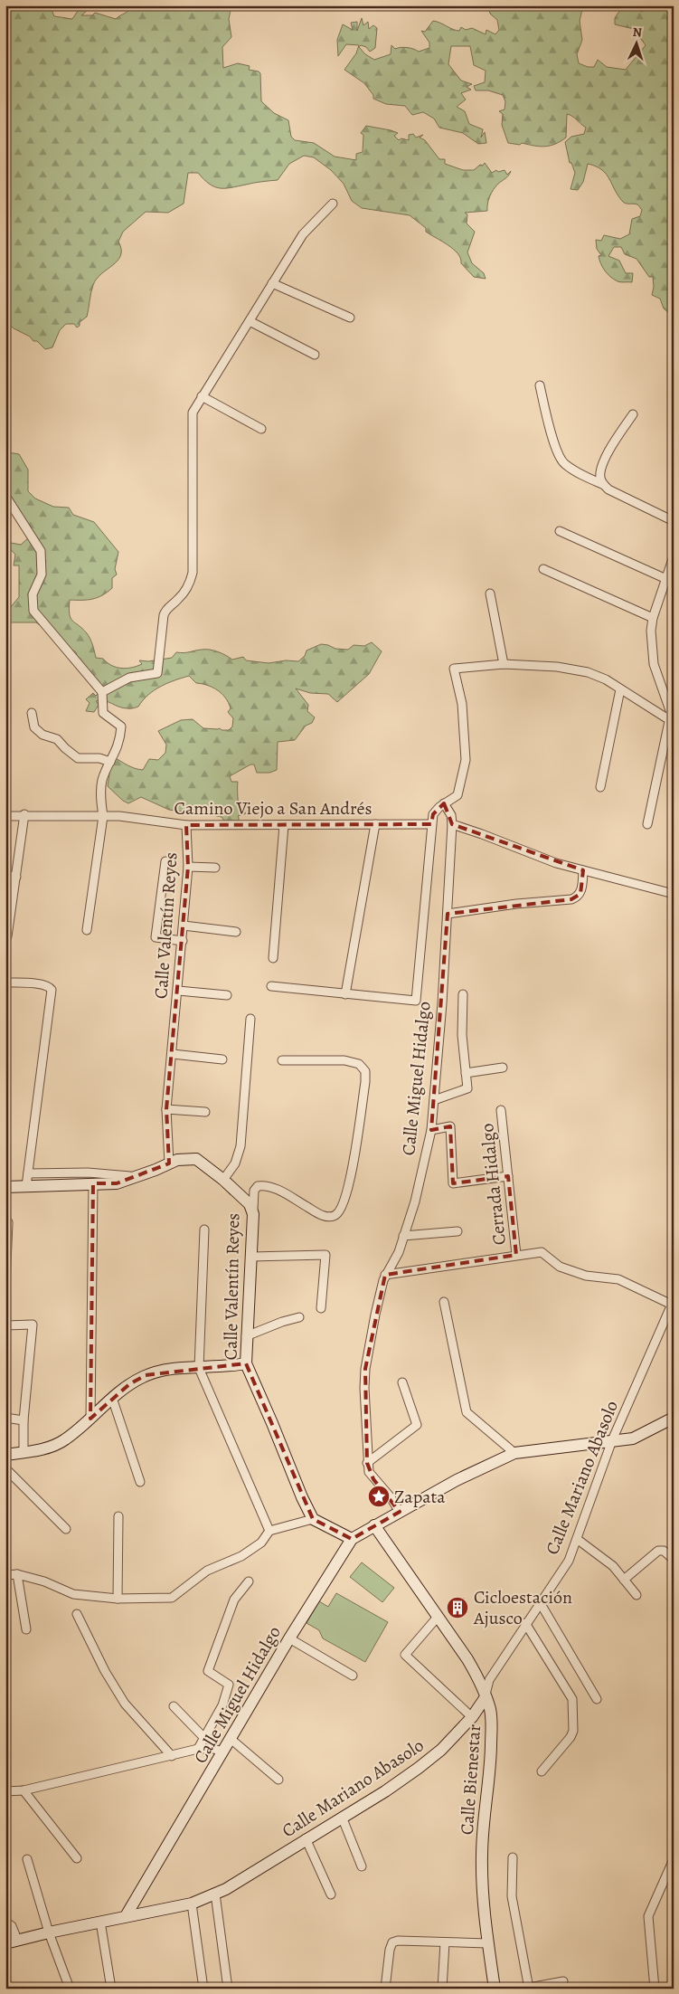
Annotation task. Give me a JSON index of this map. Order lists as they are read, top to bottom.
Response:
{
  "streets": {
    "street": [
      "Camino Viejo a San Andrés",
      "Calle Valentín Reyes",
      "Calle Miguel Hidalgo",
      "Cerrada Hidalgo",
      "Calle Mariano Abasolo",
      "Calle Bienestar"
    ]
  },
  "crossings": [
    ["Camino Viejo a San Andrés", "Calle Valentín Reyes"],
    ["Calle Miguel Hidalgo", "Calle Mariano Abasolo"],
    ["Calle Miguel Hidalgo", "Calle Bienestar"],
    ["Calle Mariano Abasolo", "Calle Bienestar"]
  ],
  "places": {
    "place": ["Zapata"],
    "building": ["Cicloestación Ajusco"]
  },
  "north": "top"
}
